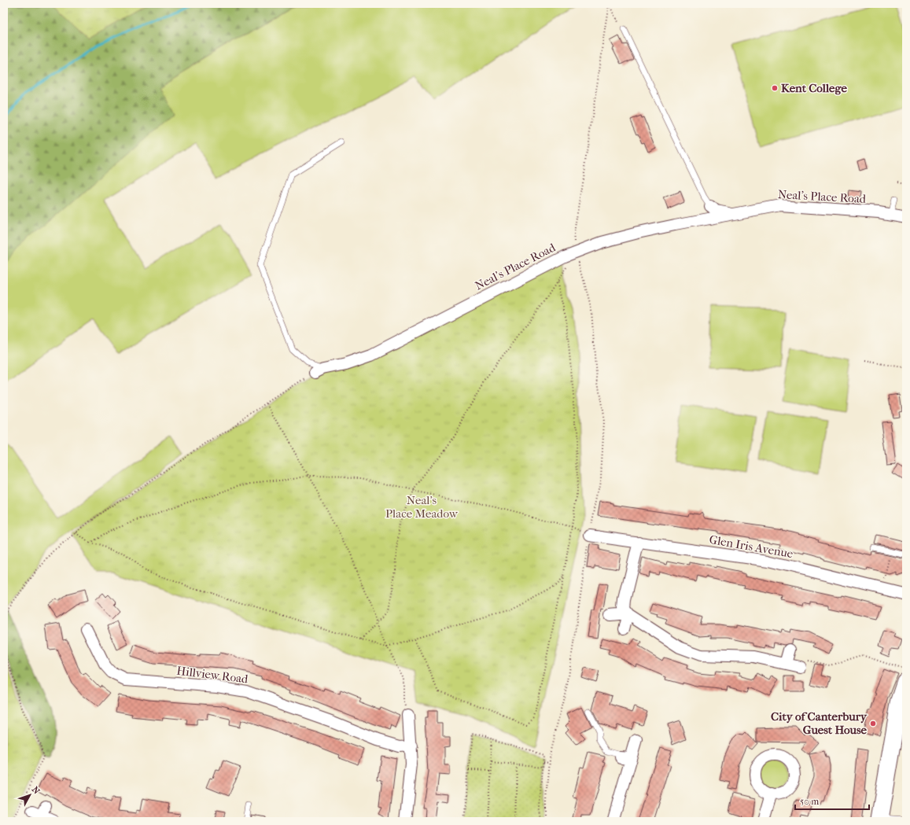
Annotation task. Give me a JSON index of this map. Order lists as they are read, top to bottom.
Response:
{
  "streets": {
    "street": ["Neal's Place Road", "Glen Iris Avenue", "Hillview Road"]
  },
  "parks": ["Neal's Place Meadow"],
  "places": ["Kent College", "City of Canterbury Guest House"],
  "scale_bar": "50 m",
  "north": "top right"
}
